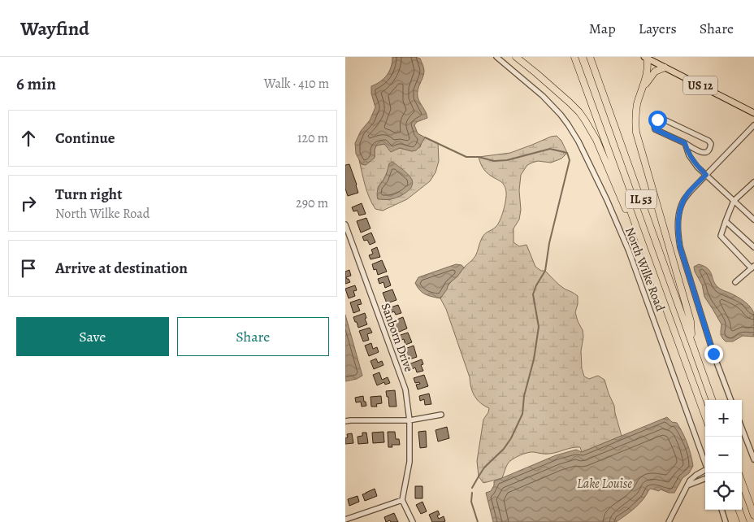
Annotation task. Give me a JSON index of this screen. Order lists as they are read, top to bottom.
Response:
{
  "streets": {
    "highway": ["IL 53"],
    "main road": ["US 12"],
    "street": ["North Wilke Road", "Sanborn Drive"]
  },
  "water": ["Lake Louise"],
  "page": {
    "header": "Wayfind",
    "nav": ["Map", "Layers", "Share"],
    "heading": ["6 min", "Walk · 410 m"],
    "list": [
      ["Continue", "120 m"],
      ["Turn right", "North Wilke Road", "290 m"],
      "Arrive at destination"
    ],
    "buttons": ["Save", "Share"],
    "map_buttons": ["+", "−"]
  }
}
